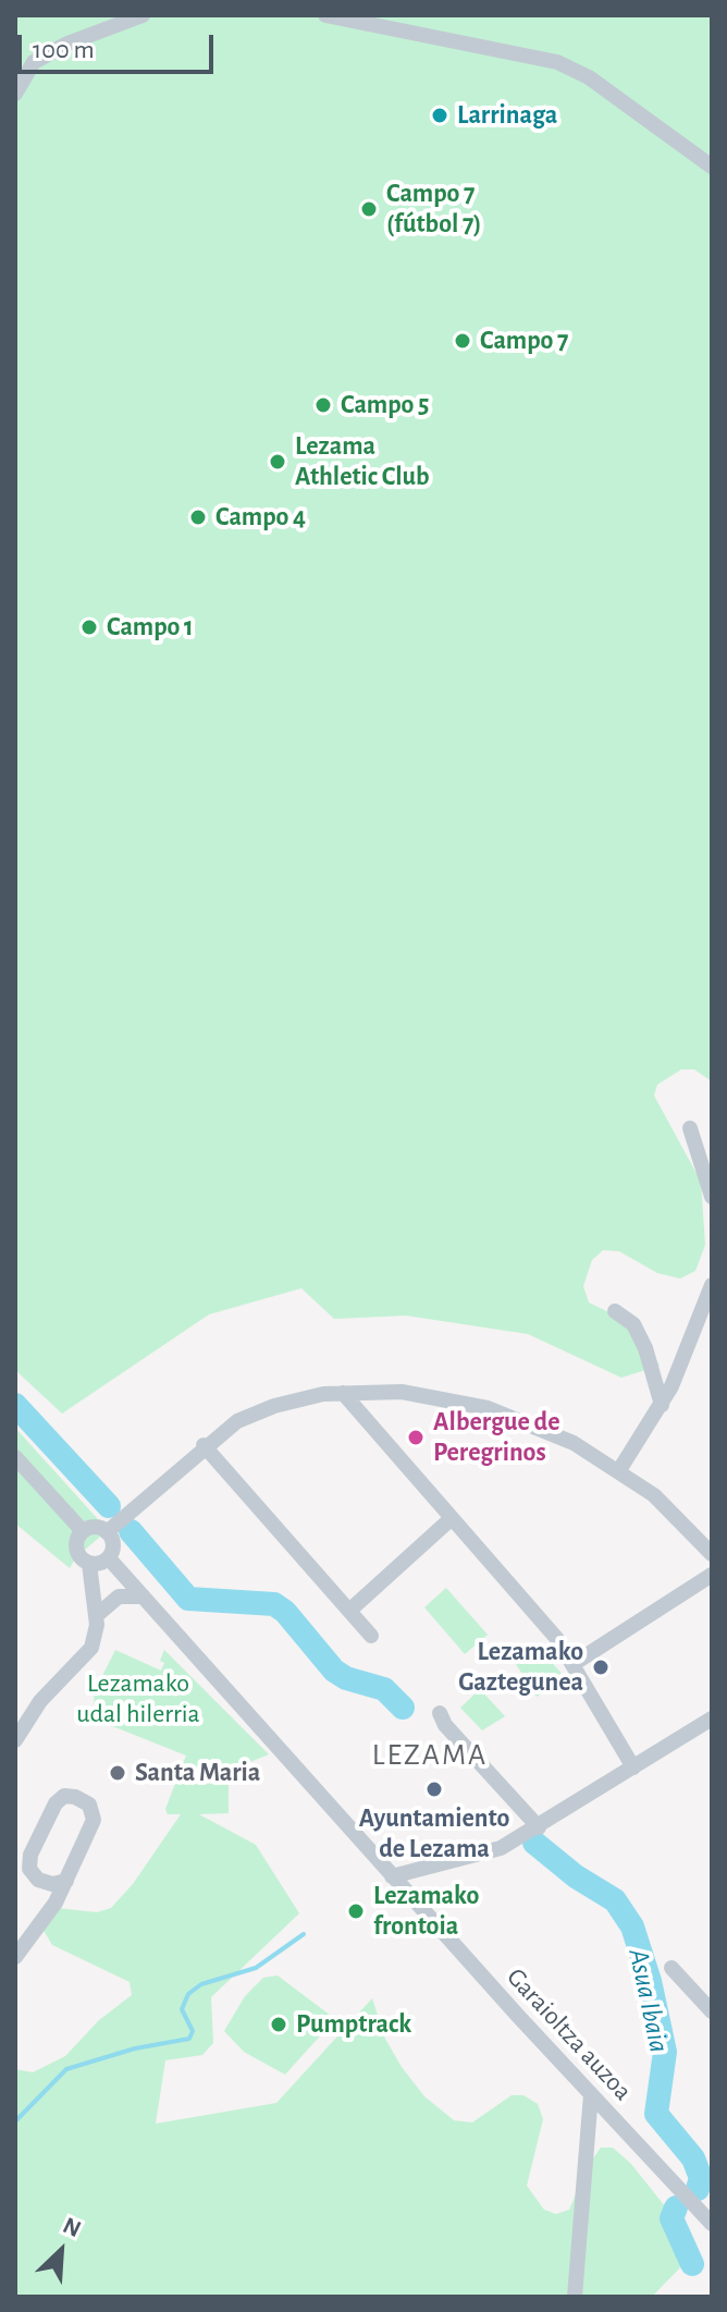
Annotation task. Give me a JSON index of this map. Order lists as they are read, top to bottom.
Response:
{
  "streets": {
    "street": ["Garaioltza auzoa"]
  },
  "districts": ["LEZAMA"],
  "water": ["Asua Ibaia"],
  "parks": ["Lezamako udal hilerria"],
  "places": [
    "Larrinaga",
    "Campo 7 (fútbol 7)",
    "Campo 7",
    "Campo 5",
    "Lezama Athletic Club",
    "Campo 4",
    "Campo 1",
    "Albergue de Peregrinos",
    "Lezamako Gaztegunea",
    "Santa Maria",
    "Ayuntamiento de Lezama",
    "Lezamako frontoia",
    "Pumptrack"
  ],
  "scale_bar": "100 m",
  "north": "top right"
}
